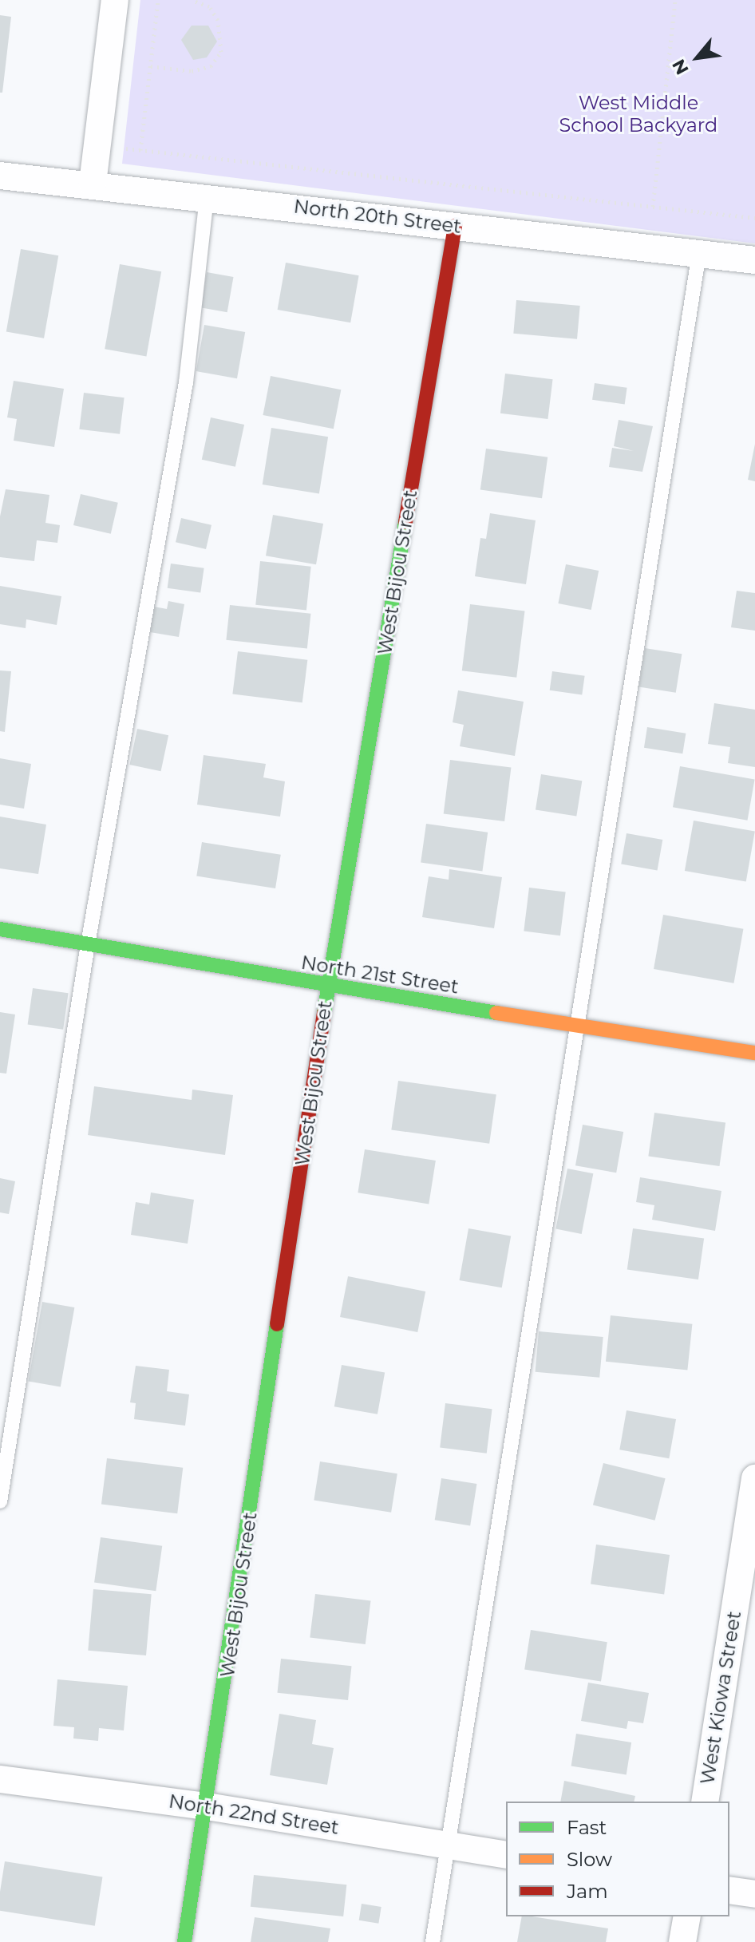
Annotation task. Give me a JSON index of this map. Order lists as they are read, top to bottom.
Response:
{
  "streets": {
    "street": [
      "North 20th Street",
      "West Bijou Street",
      "North 21st Street",
      "West Kiowa Street",
      "North 22nd Street"
    ]
  },
  "crossings": [
    ["North 20th Street", "West Bijou Street"],
    ["West Bijou Street", "North 21st Street"],
    ["West Bijou Street", "North 22nd Street"]
  ],
  "parks": ["West Middle School Backyard"],
  "legend": ["Fast", "Slow", "Jam"],
  "north": "bottom left"
}
